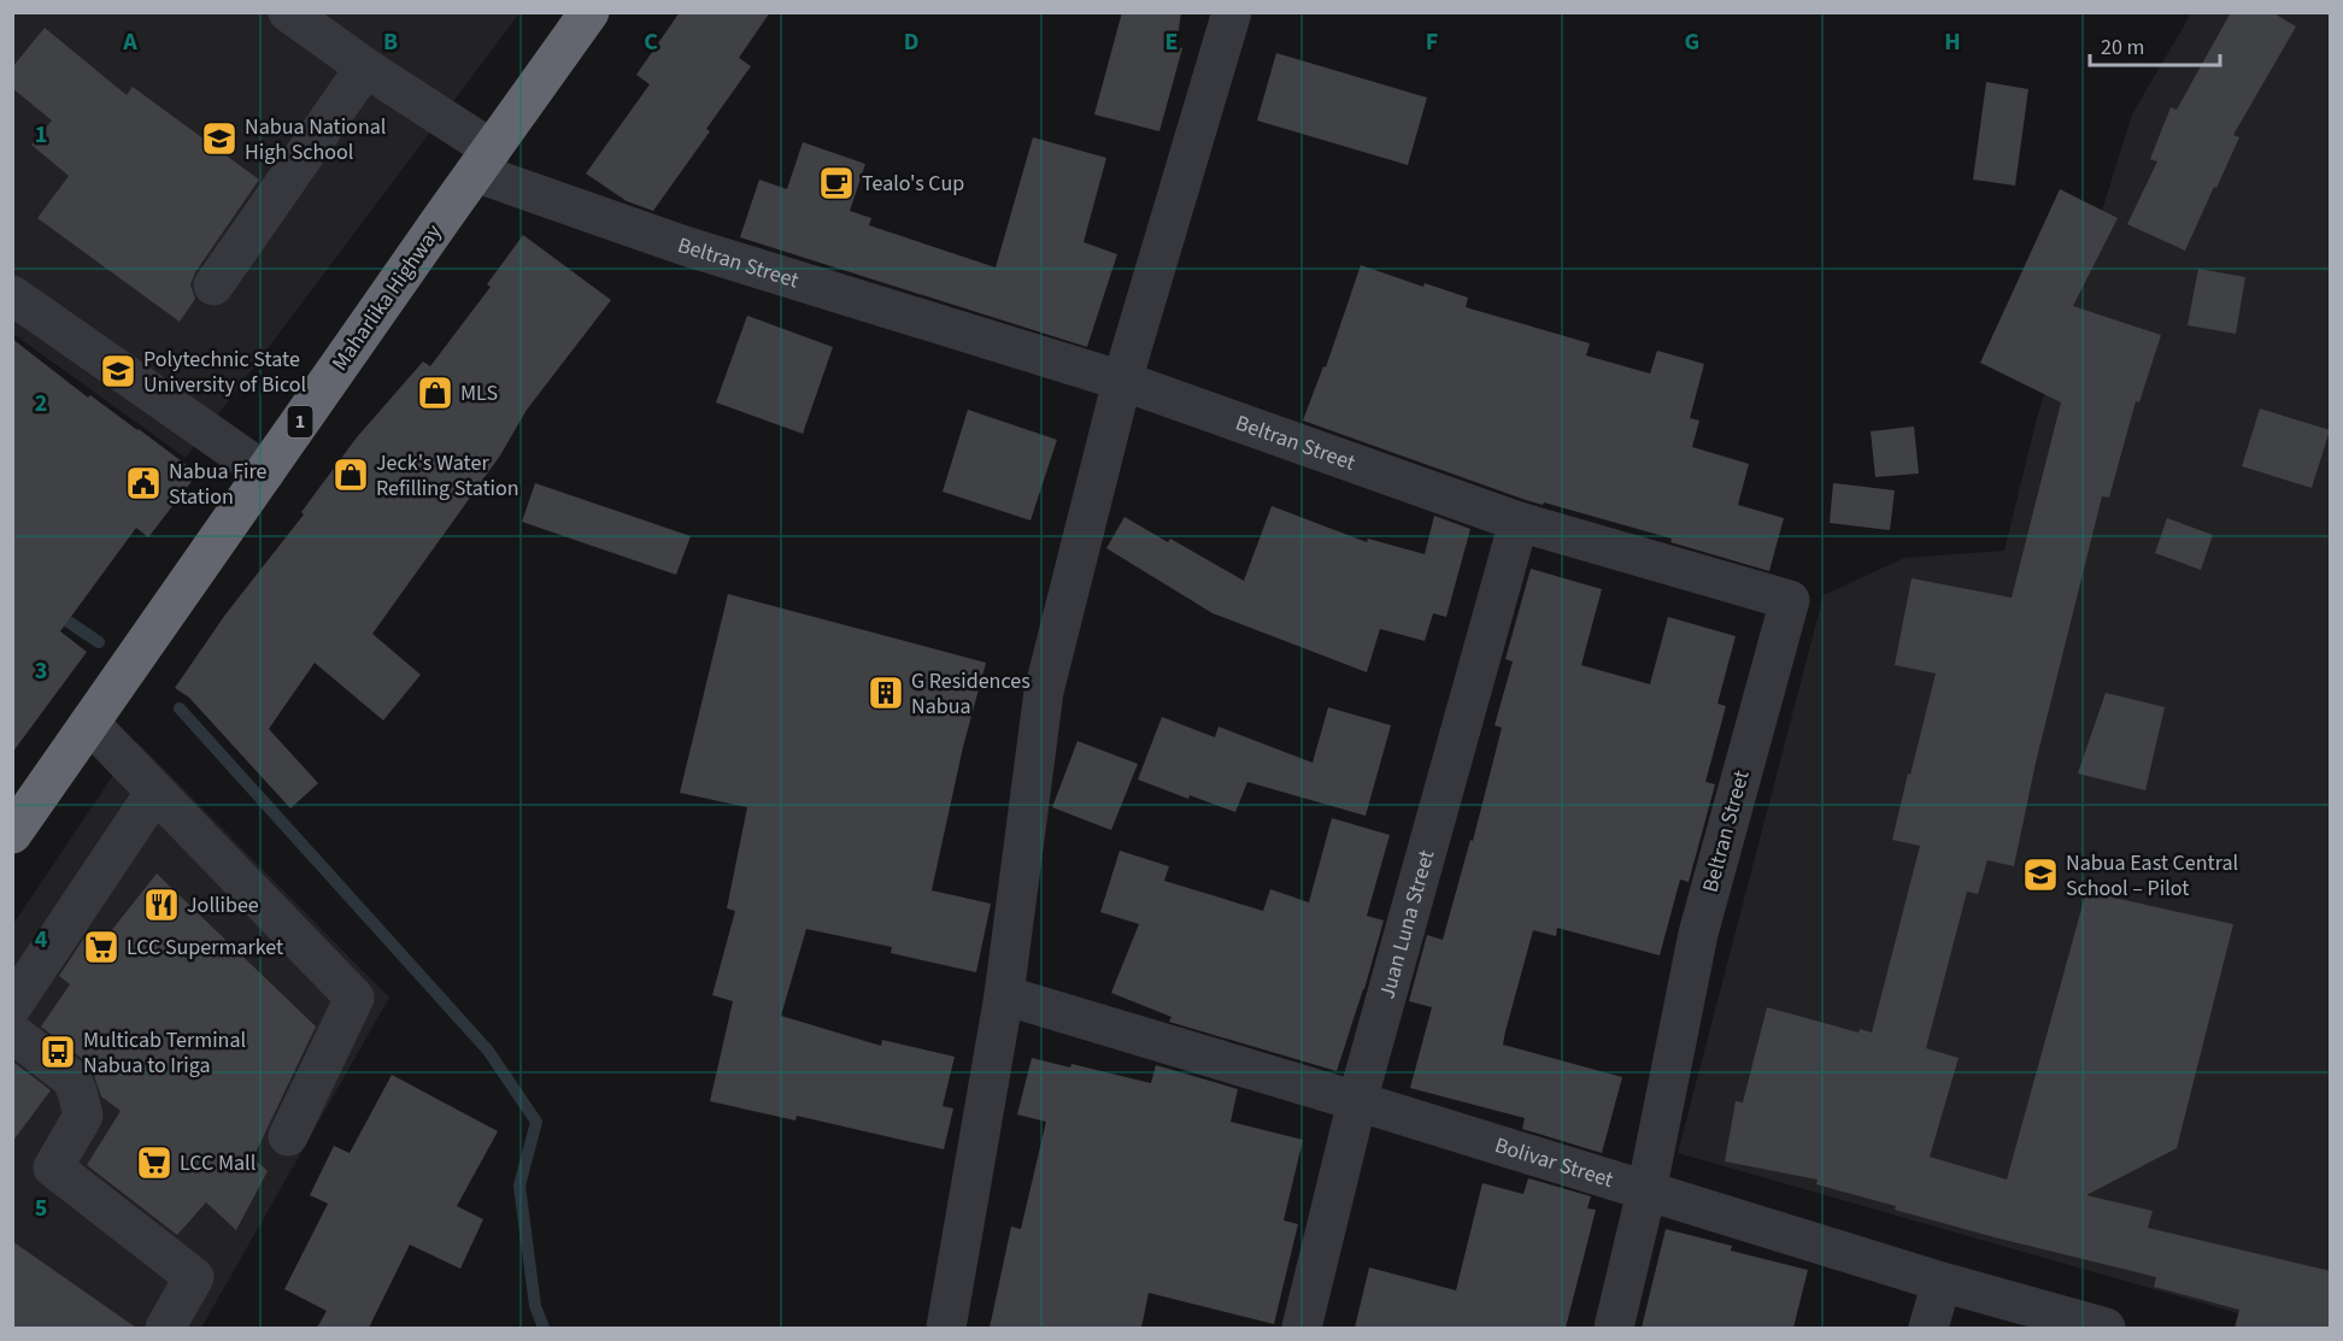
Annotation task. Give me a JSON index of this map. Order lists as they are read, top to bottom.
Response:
{
  "streets": {
    "highway": ["Maharlika Highway", "1"],
    "street": ["Beltran Street", "Juan Luna Street", "Bolivar Street"]
  },
  "crossings": [
    ["Beltran Street", "Maharlika Highway"],
    ["Beltran Street", "Juan Luna Street"],
    ["Beltran Street", "Bolivar Street"],
    ["Juan Luna Street", "Bolivar Street"]
  ],
  "places": {
    "school or university": ["Nabua National High School", "Polytechnic State University of Bicol", "Nabua East Central School – Pilot"],
    "cafe": ["Tealo's Cup"],
    "shop": ["MLS", "Jeck's Water Refilling Station"],
    "public building": ["Nabua Fire Station"],
    "building": ["G Residences Nabua"],
    "restaurant": ["Jollibee"],
    "supermarket": ["LCC Supermarket", "LCC Mall"],
    "bus stop": ["Multicab Terminal Nabua to Iriga"]
  },
  "scale_bar": "20 m",
  "grid": {
    "columns": [
      "A",
      "B",
      "C",
      "D",
      "E",
      "F",
      "G",
      "H"
    ],
    "rows": [
      "1",
      "2",
      "3",
      "4",
      "5"
    ]
  }
}
